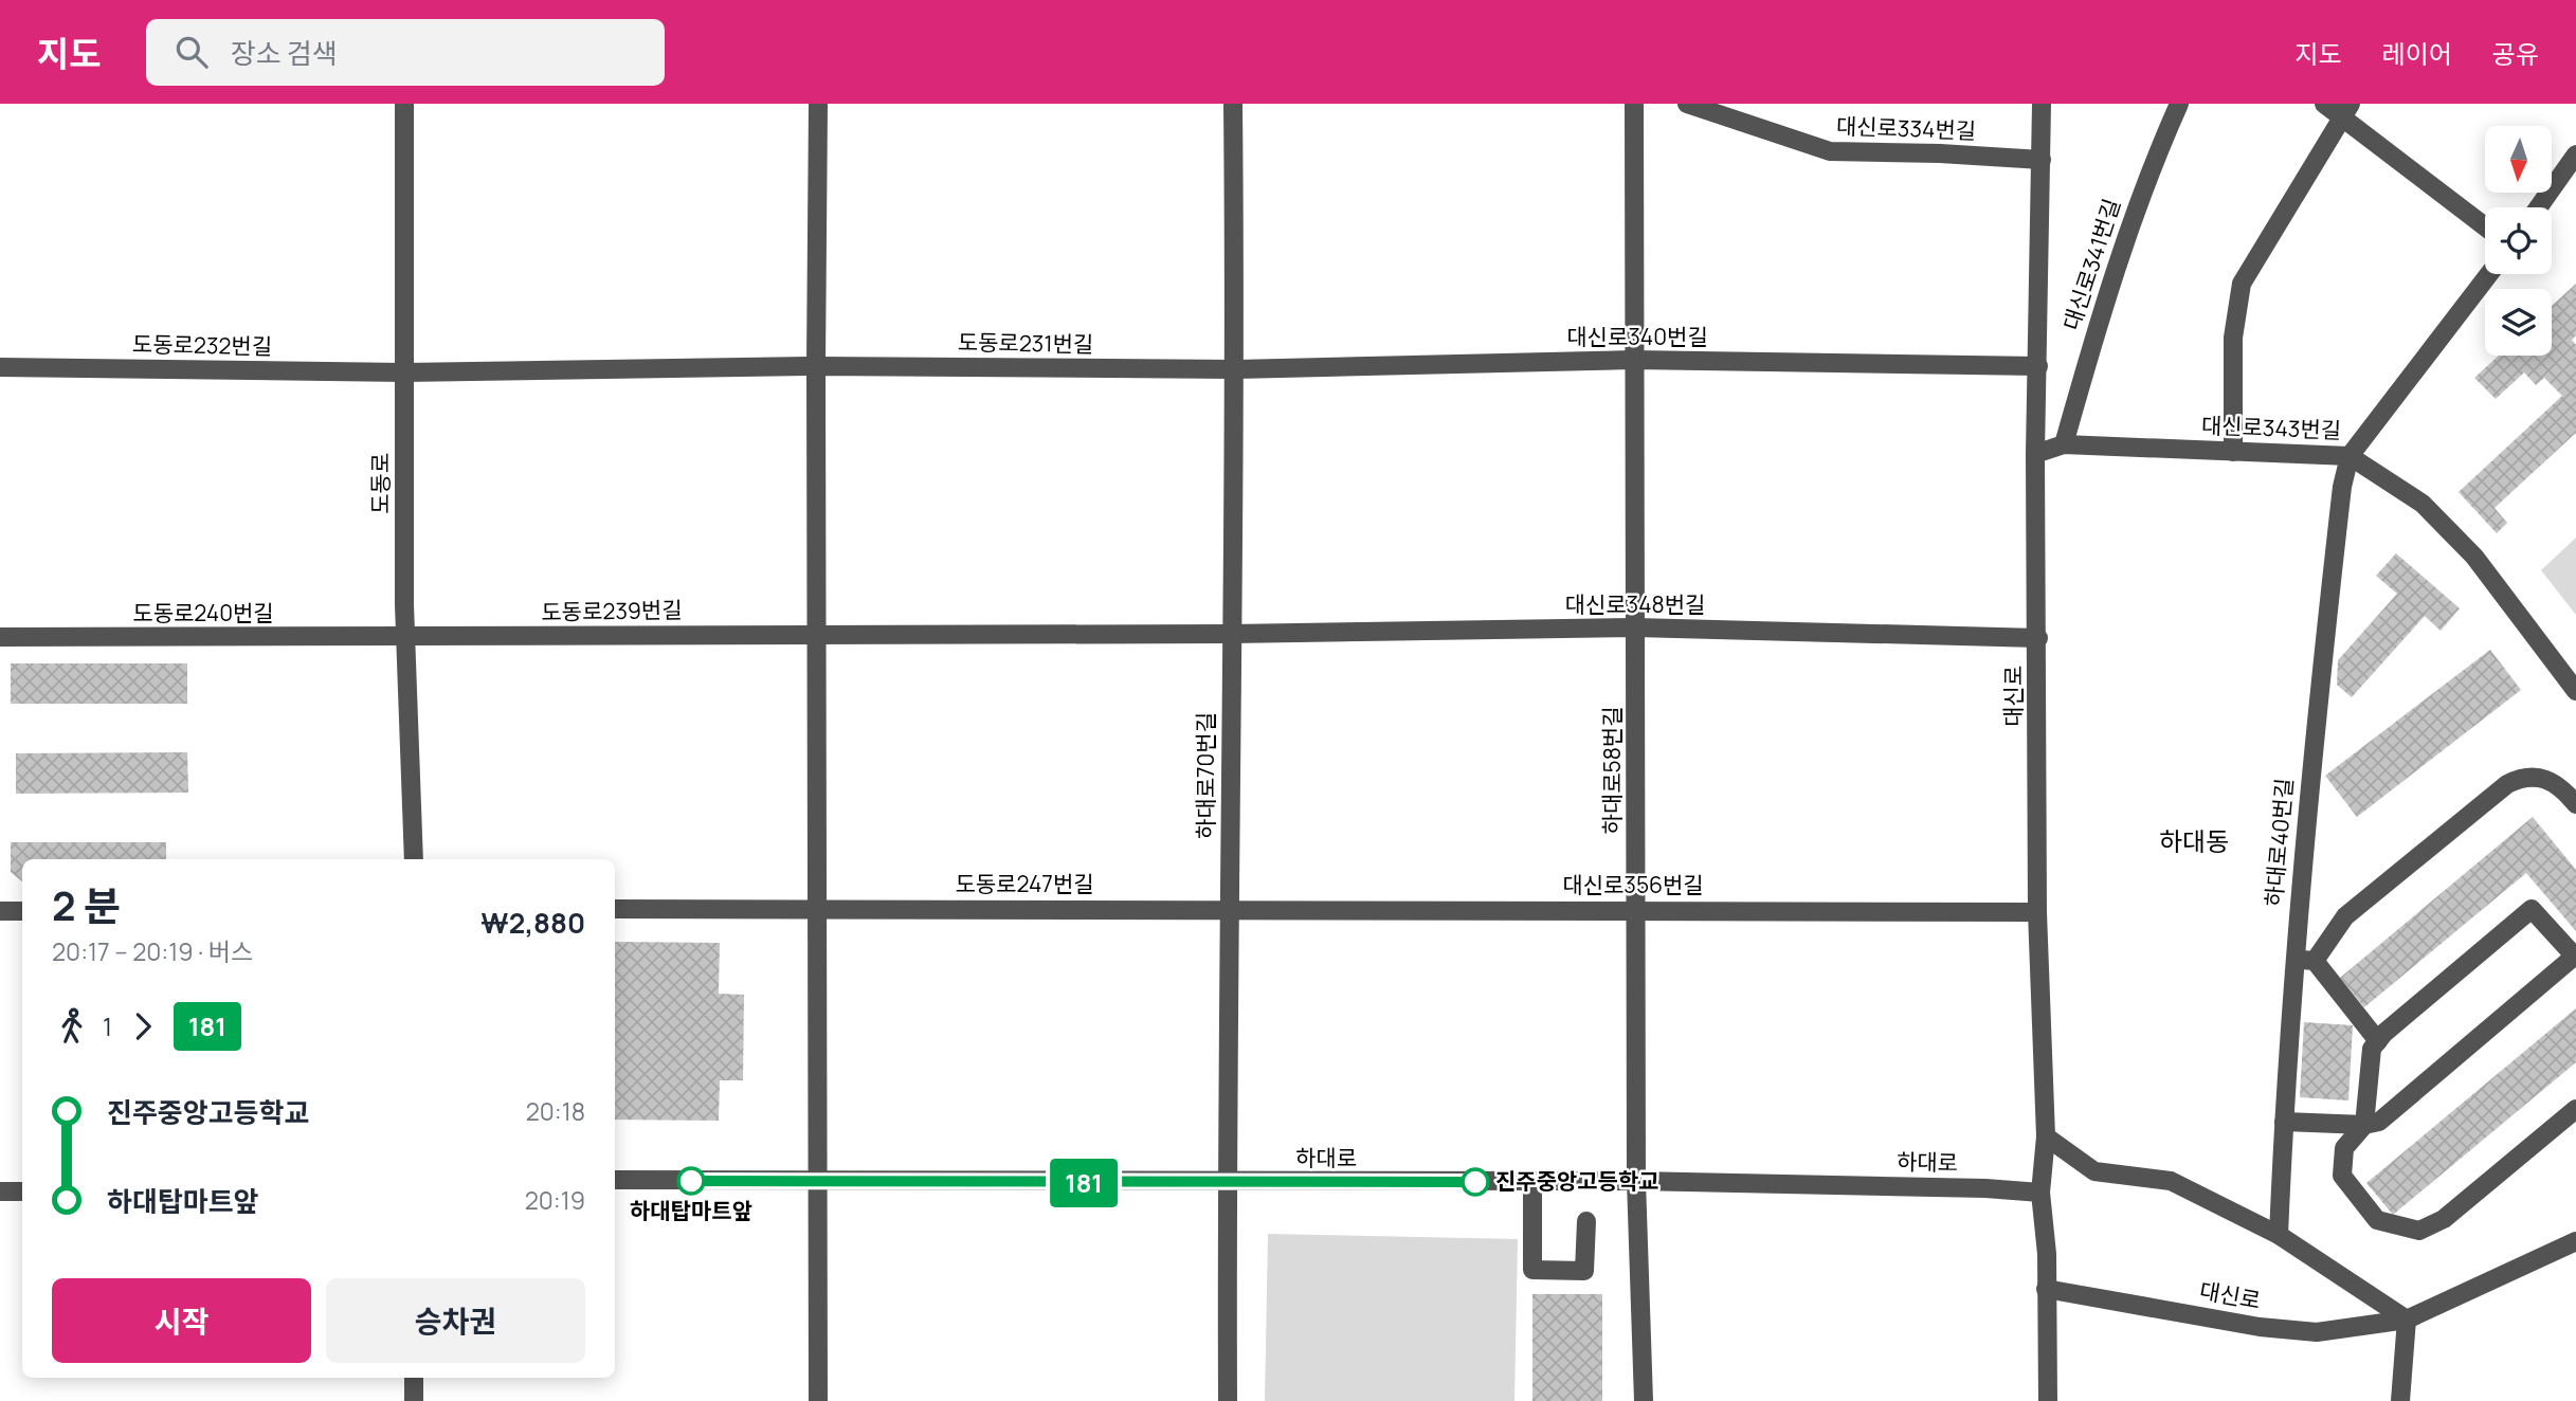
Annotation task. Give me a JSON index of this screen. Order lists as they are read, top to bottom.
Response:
{
  "streets": {
    "street": [
      "대신로334번길",
      "대신로341번길",
      "대신로340번길",
      "도동로231번길",
      "도동로232번길",
      "대신로343번길",
      "도동로",
      "대신로348번길",
      "도동로239번길",
      "도동로240번길",
      "대신로",
      "하대로58번길",
      "하대로70번길",
      "하대로40번길",
      "도동로247번길",
      "대신로356번길",
      "하대로"
    ]
  },
  "crossings": [
    ["대신로334번길", "대신로"],
    ["대신로341번길", "대신로343번길"],
    ["대신로340번길", "도동로231번길"],
    ["대신로340번길", "대신로"],
    ["대신로340번길", "하대로58번길"],
    ["대신로340번길", "하대로70번길"],
    ["도동로231번길", "도동로232번길"],
    ["도동로231번길", "도동로"],
    ["도동로231번길", "하대로70번길"],
    ["도동로232번길", "도동로"],
    ["대신로343번길", "대신로"],
    ["대신로343번길", "하대로40번길"],
    ["도동로", "도동로239번길"],
    ["도동로", "도동로240번길"],
    ["대신로348번길", "도동로239번길"],
    ["대신로348번길", "대신로"],
    ["대신로348번길", "하대로58번길"],
    ["대신로348번길", "하대로70번길"],
    ["도동로239번길", "도동로240번길"],
    ["도동로239번길", "하대로70번길"],
    ["대신로", "대신로356번길"],
    ["대신로", "하대로"],
    ["하대로58번길", "대신로356번길"],
    ["하대로58번길", "하대로"],
    ["하대로70번길", "도동로247번길"],
    ["하대로70번길", "대신로356번길"],
    ["하대로70번길", "하대로"],
    ["도동로247번길", "대신로356번길"]
  ],
  "districts": ["하대동"],
  "places": ["하대탑마트앞", "진주중앙고등학교"],
  "lines": ["bus line 181"],
  "north": "bottom",
  "page": {
    "header": "지도",
    "search": "장소 검색",
    "nav": ["지도", "레이어", "공유"],
    "on_map": "181",
    "heading": ["2 분", "20:17 – 20:19 · 버스", "₩2,880"],
    "legs": ["1", "181"],
    "list": [
      {
        "name": "진주중앙고등학교",
        "value": "20:18"
      },
      {
        "name": "하대탑마트앞",
        "value": "20:19"
      }
    ],
    "buttons": ["시작", "승차권"]
  }
}
